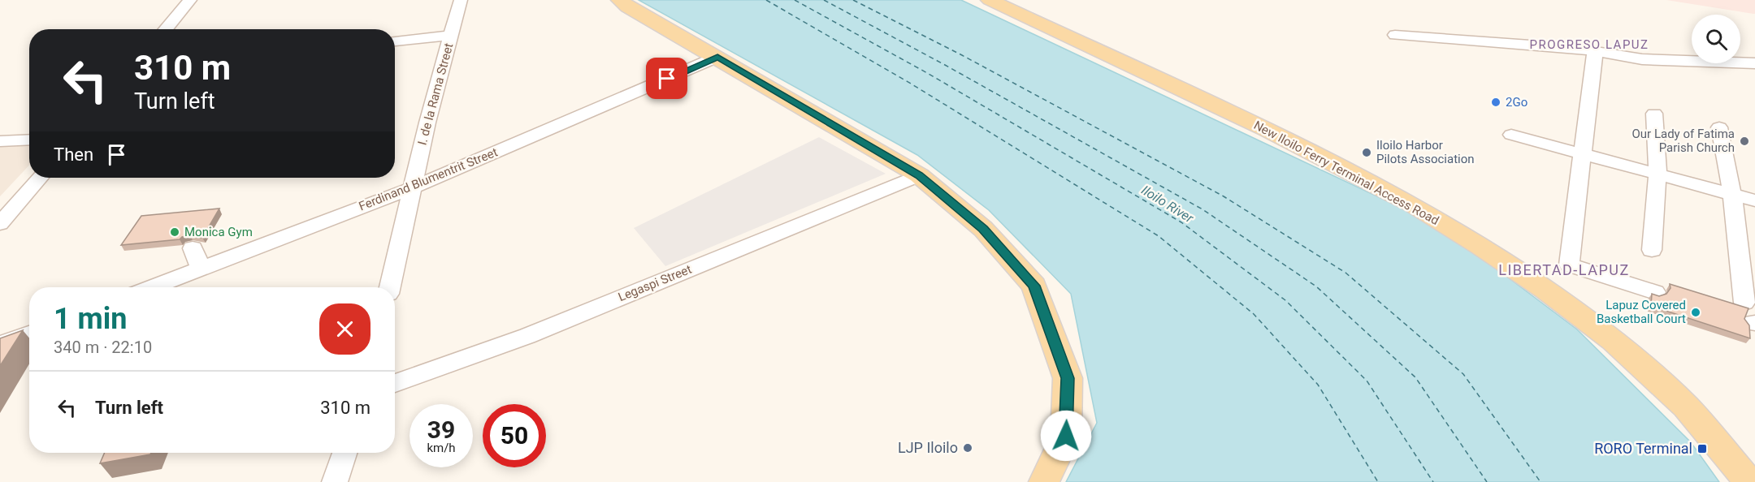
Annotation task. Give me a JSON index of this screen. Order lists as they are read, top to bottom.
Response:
{
  "streets": {
    "main road": ["New Iloilo Ferry Terminal Access Road"],
    "street": ["I. de la Rama Street", "Ferdinand Blumentrit Street", "Legaspi Street"]
  },
  "crossings": [
    ["I. de la Rama Street", "Ferdinand Blumentrit Street"]
  ],
  "districts": ["PROGRESO LAPUZ", "LIBERTAD-LAPUZ"],
  "water": ["Iloilo River"],
  "places": {
    "other": [
      "2Go",
      "Our Lady of Fatima Parish Church",
      "Iloilo Harbor Pilots Association",
      "Monica Gym",
      "Lapuz Covered Basketball Court",
      "LJP Iloilo"
    ],
    "transit": ["RORO Terminal"]
  },
  "page": {
    "turn": ["310 m", "Turn left"],
    "then": "Then",
    "heading": ["1 min", "340 m · 22:10"],
    "list": [
      {
        "name": "Turn left",
        "value": "310 m"
      }
    ],
    "speed": "39 km/h",
    "limit": "50"
  }
}
